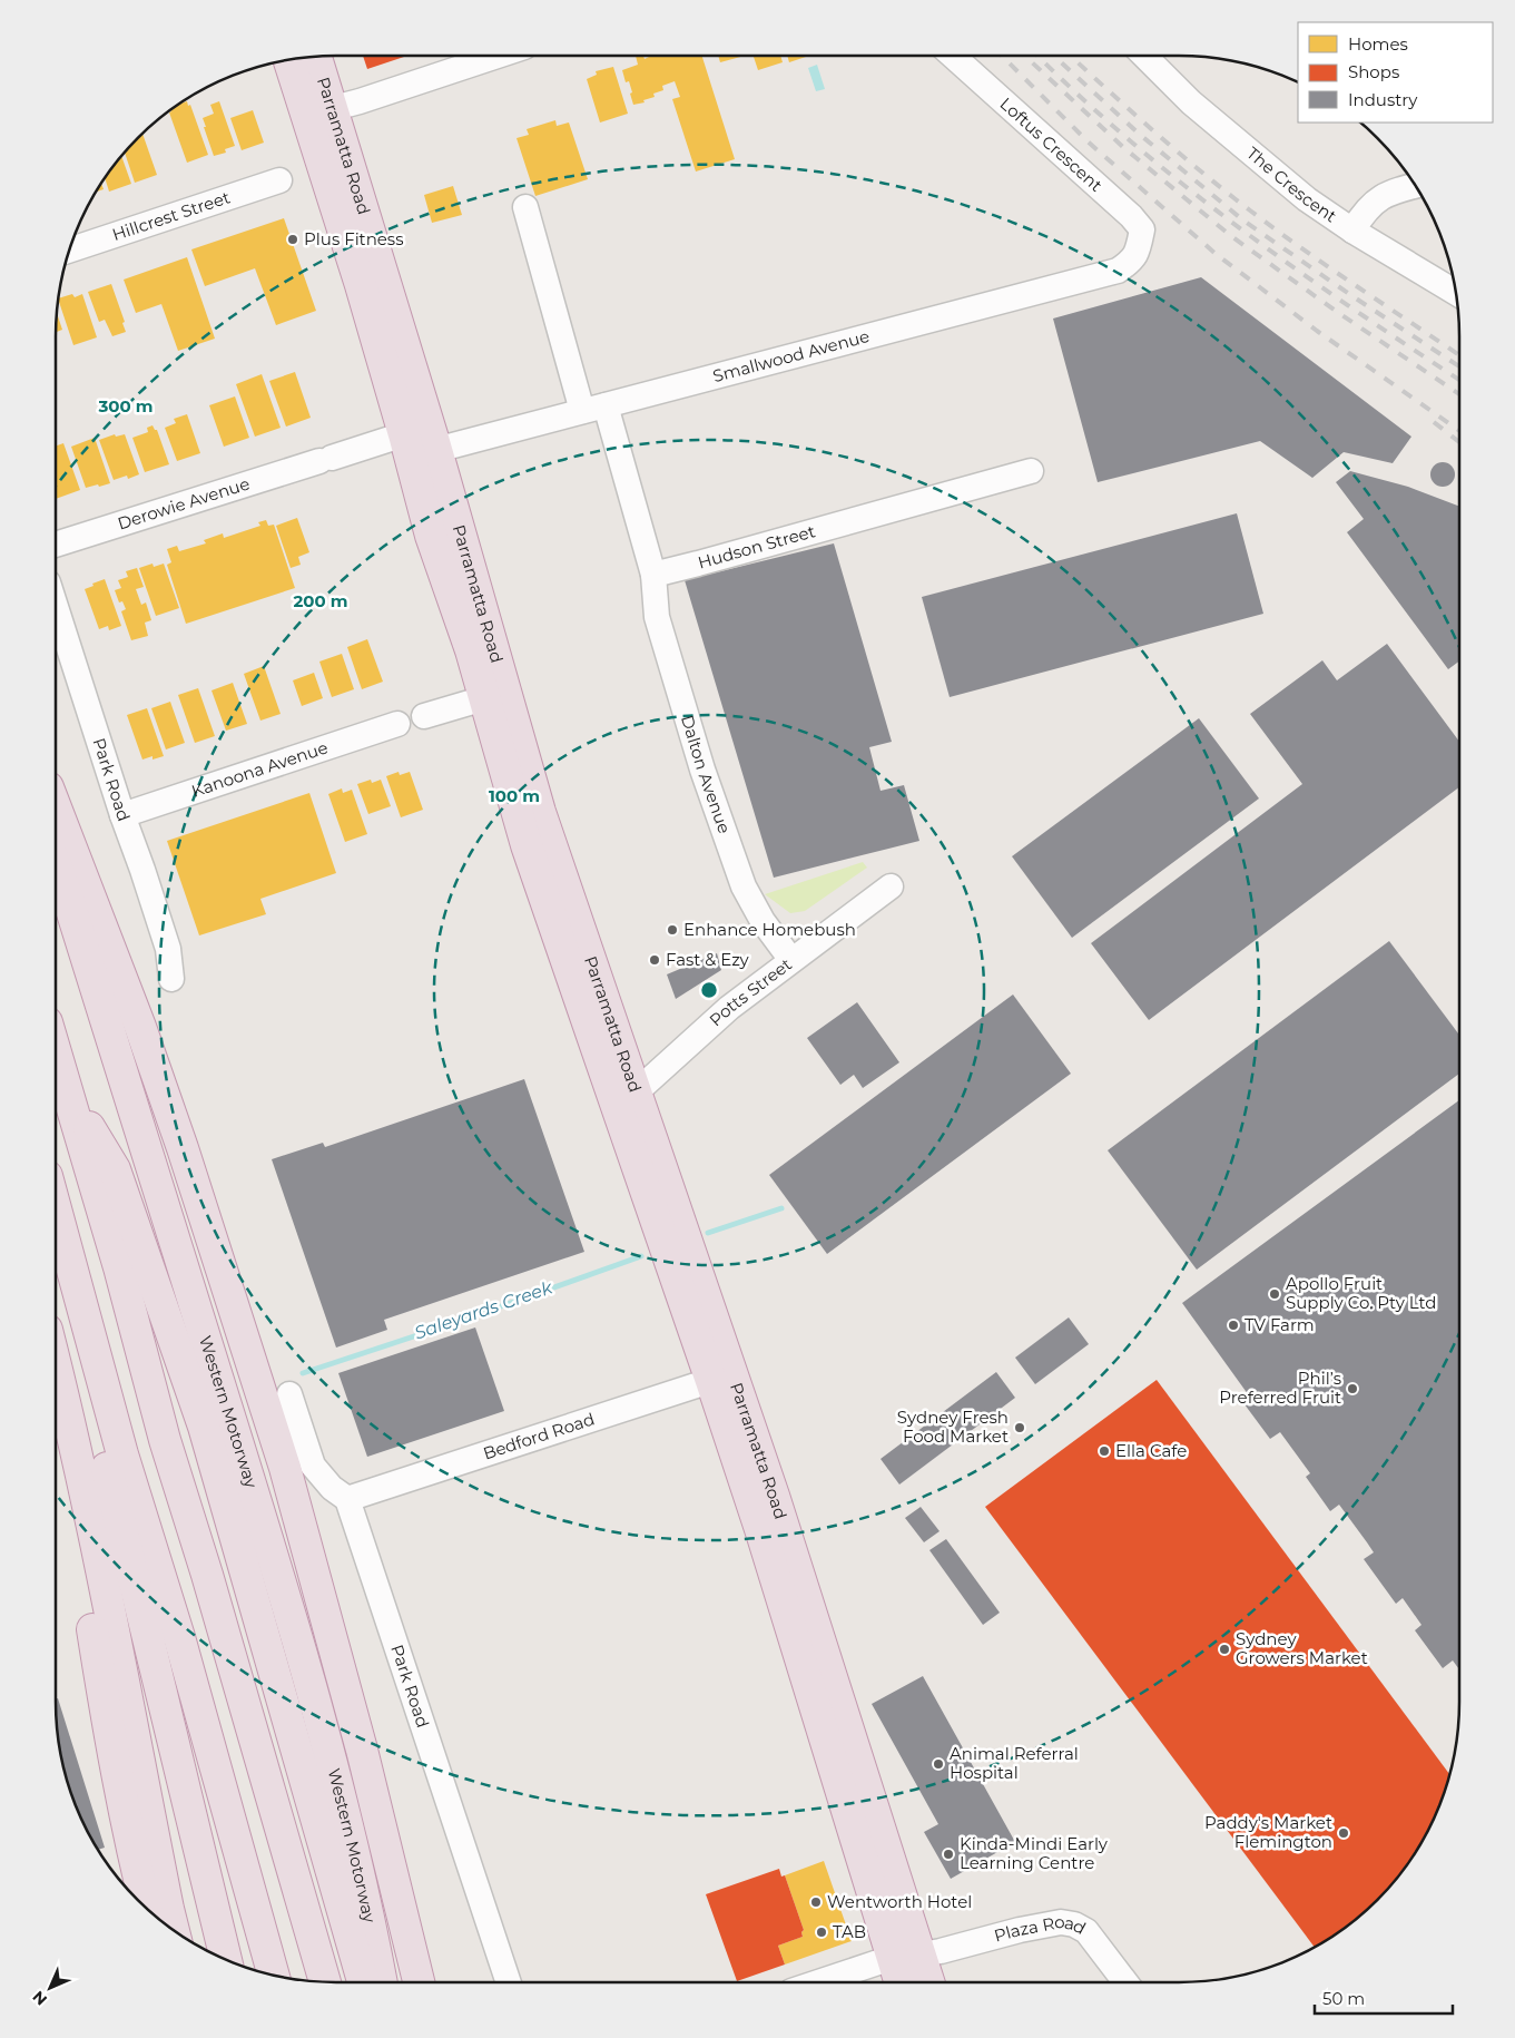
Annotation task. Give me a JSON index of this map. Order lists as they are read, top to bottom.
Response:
{
  "streets": {
    "highway": ["Parramatta Road", "Western Motorway"],
    "street": [
      "Loftus Crescent",
      "The Crescent",
      "Hillcrest Street",
      "Smallwood Avenue",
      "Derowie Avenue",
      "Hudson Street",
      "Kanoona Avenue",
      "Dalton Avenue",
      "Park Road",
      "Potts Street",
      "Bedford Road",
      "Plaza Road"
    ]
  },
  "crossings": [
    ["Parramatta Road", "Smallwood Avenue"],
    ["Parramatta Road", "Derowie Avenue"],
    ["Parramatta Road", "Potts Street"],
    ["Parramatta Road", "Bedford Road"],
    ["Parramatta Road", "Plaza Road"],
    ["Loftus Crescent", "Smallwood Avenue"],
    ["Smallwood Avenue", "Derowie Avenue"],
    ["Hudson Street", "Dalton Avenue"],
    ["Kanoona Avenue", "Park Road"],
    ["Dalton Avenue", "Potts Street"],
    ["Park Road", "Bedford Road"]
  ],
  "water": ["Saleyards Creek"],
  "places": [
    "Plus Fitness",
    "Enhance Homebush",
    "Fast & Ezy",
    "Apollo Fruit Supply Co. Pty Ltd",
    "TV Farm",
    "Phil’s Preferred Fruit",
    "Sydney Fresh Food Market",
    "Ella Cafe",
    "Sydney Growers Market",
    "Animal Referral Hospital",
    "Paddy's Market Flemington",
    "Kinda-Mindi Early Learning Centre",
    "Wentworth Hotel",
    "TAB"
  ],
  "legend": ["Homes", "Shops", "Industry"],
  "scale_bar": "50 m",
  "north": "bottom left",
  "rings": ["300 m", "200 m", "100 m"]
}
